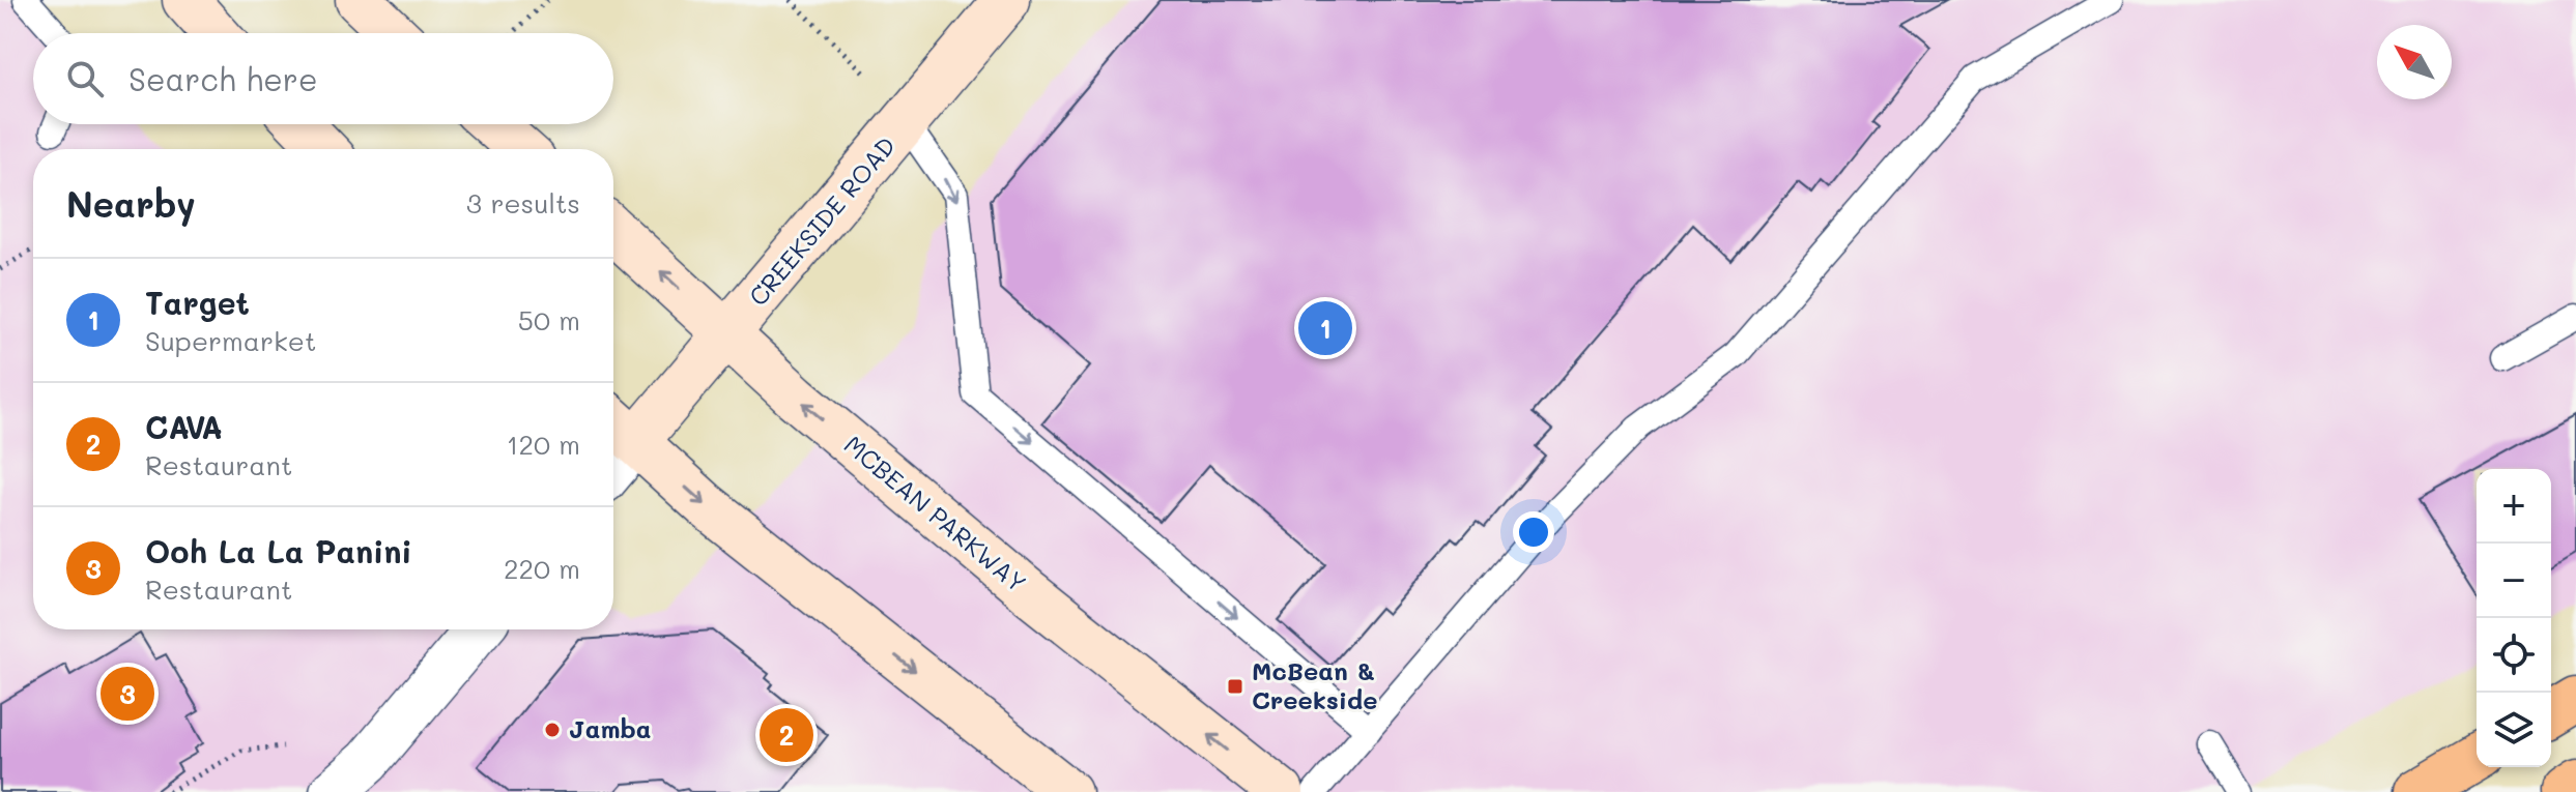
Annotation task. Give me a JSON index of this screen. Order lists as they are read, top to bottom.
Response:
{
  "streets": {
    "main road": ["CREEKSIDE ROAD", "MCBEAN PARKWAY"]
  },
  "crossings": [
    ["CREEKSIDE ROAD", "MCBEAN PARKWAY"]
  ],
  "places": {
    "transit": ["McBean & Creekside"],
    "other": ["Jamba"]
  },
  "north": "top left",
  "page": {
    "search": "Search here",
    "heading": ["Nearby", "3 results"],
    "list": [
      {
        "mark": "1",
        "name": "Target",
        "note": "Supermarket",
        "value": "50 m"
      },
      {
        "mark": "2",
        "name": "CAVA",
        "note": "Restaurant",
        "value": "120 m"
      },
      {
        "mark": "3",
        "name": "Ooh La La Panini",
        "note": "Restaurant",
        "value": "220 m"
      }
    ],
    "pins": ["1", "3", "2"],
    "map_buttons": ["+", "−"]
  }
}
